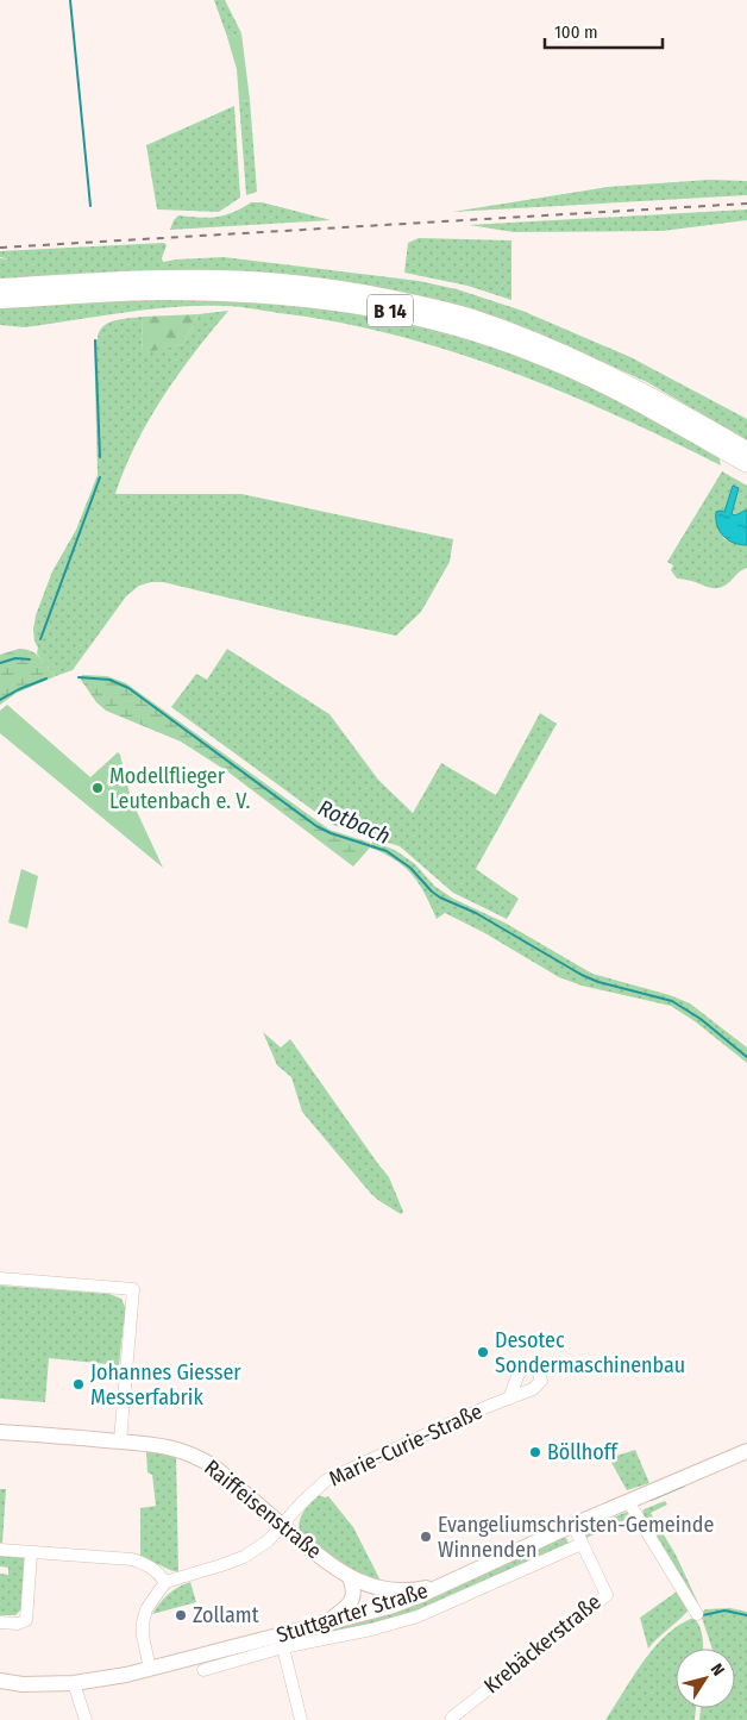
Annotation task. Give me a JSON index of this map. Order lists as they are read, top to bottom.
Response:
{
  "streets": {
    "highway": ["B 14"],
    "main road": ["Raiffeisenstraße", "Stuttgarter Straße"],
    "street": ["Marie-Curie-Straße", "Krebäckerstraße"]
  },
  "crossings": [
    ["Marie-Curie-Straße", "Raiffeisenstraße"],
    ["Raiffeisenstraße", "Stuttgarter Straße"],
    ["Stuttgarter Straße", "Krebäckerstraße"]
  ],
  "water": ["Rotbach"],
  "places": [
    "Modellflieger Leutenbach e. V.",
    "Desotec Sondermaschinenbau",
    "Johannes Giesser Messerfabrik",
    "Böllhoff",
    "Evangeliumschristen-Gemeinde Winnenden",
    "Zollamt"
  ],
  "scale_bar": "100 m",
  "north": "top right"
}
